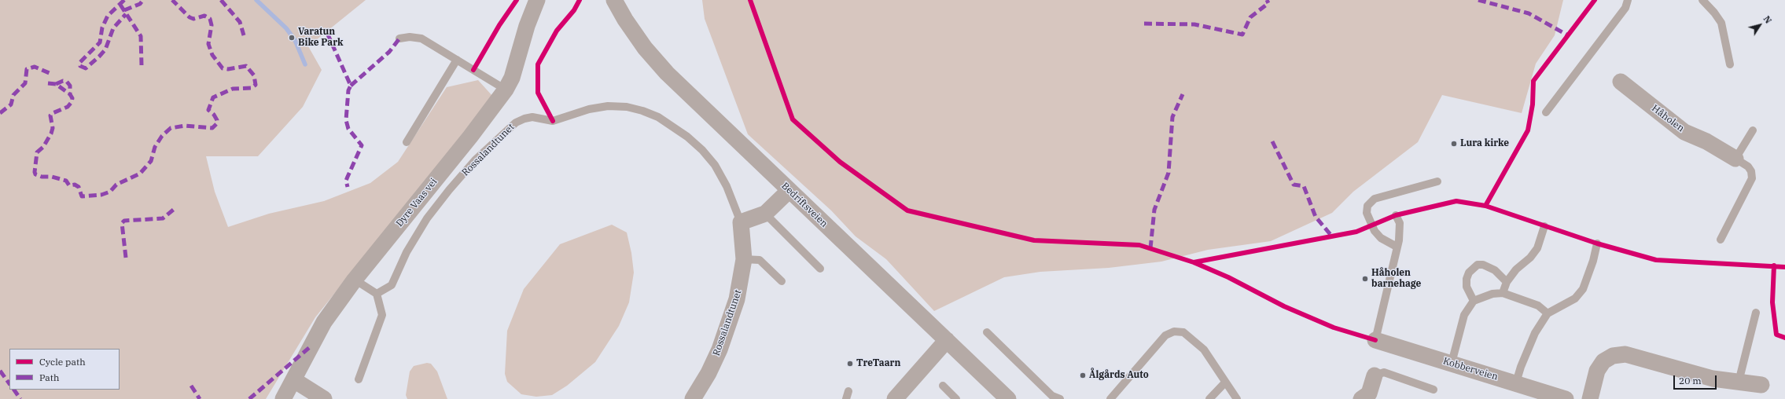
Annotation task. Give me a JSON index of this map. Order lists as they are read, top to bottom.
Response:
{
  "streets": {
    "street": [
      "Håholen",
      "Rossalandtunet",
      "Dyre Vaas vei",
      "Bedriftsveien",
      "Kobberveien"
    ]
  },
  "places": [
    "Varatun Bike Park",
    "Lura kirke",
    "Håholen barnehage",
    "TreTaarn",
    "Ålgårds Auto"
  ],
  "legend": ["Cycle path", "Path"],
  "scale_bar": "20 m",
  "north": "top right"
}
